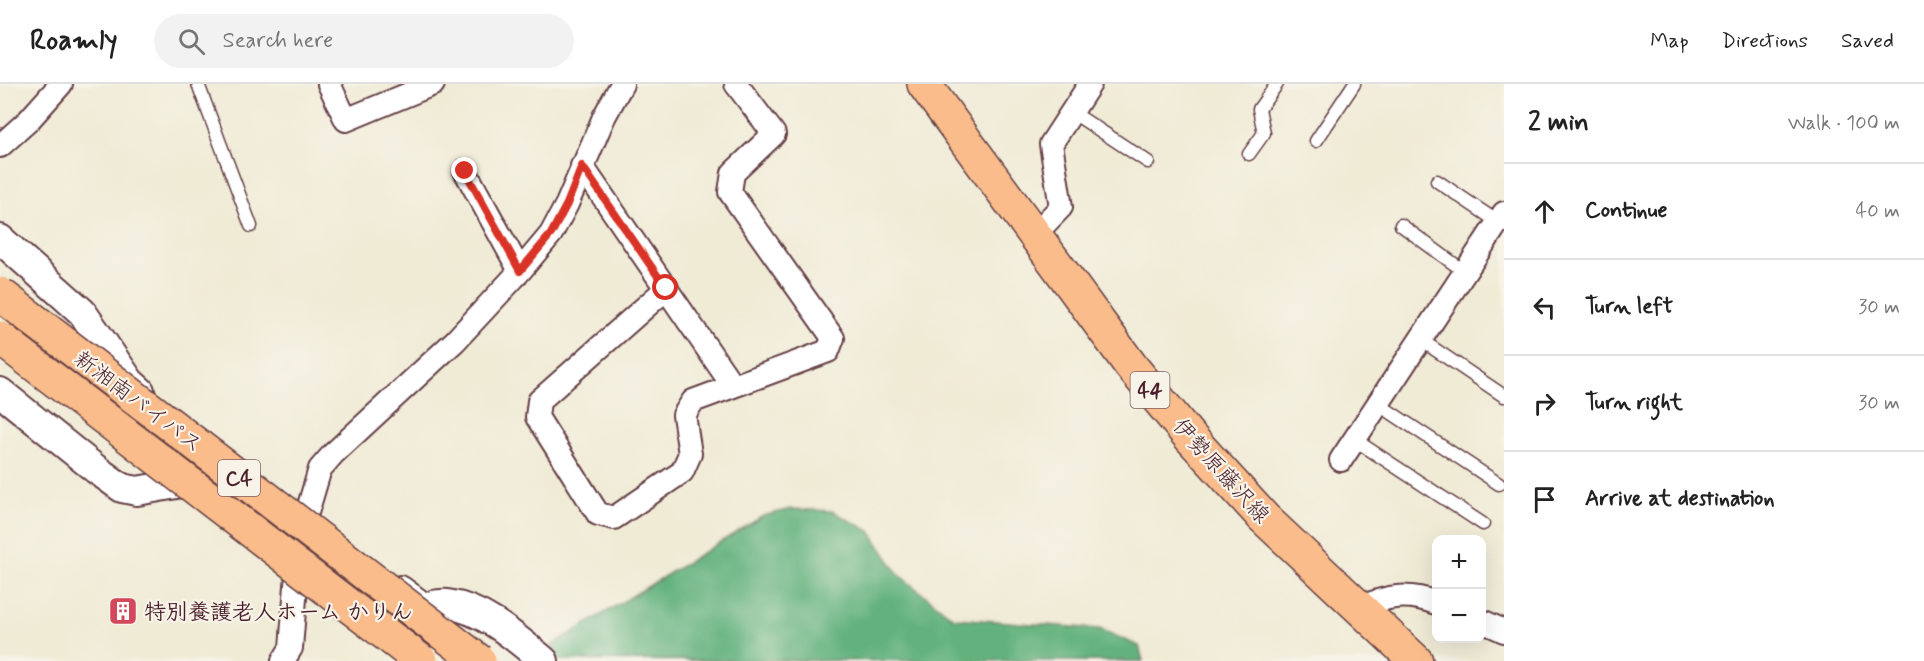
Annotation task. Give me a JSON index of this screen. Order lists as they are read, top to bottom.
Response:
{
  "streets": {
    "main road": [
      "44",
      "新湘南バイパス",
      "伊勢原藤沢線",
      "C4"
    ]
  },
  "places": {
    "building": ["特別養護老人ホーム かりん"]
  },
  "page": {
    "header": "Roamly",
    "search": "Search here",
    "nav": ["Map", "Directions", "Saved"],
    "heading": ["2 min", "Walk · 100 m"],
    "list": [
      ["Continue", "40 m"],
      ["Turn left", "30 m"],
      ["Turn right", "30 m"],
      "Arrive at destination"
    ],
    "map_buttons": ["+", "−"]
  }
}
